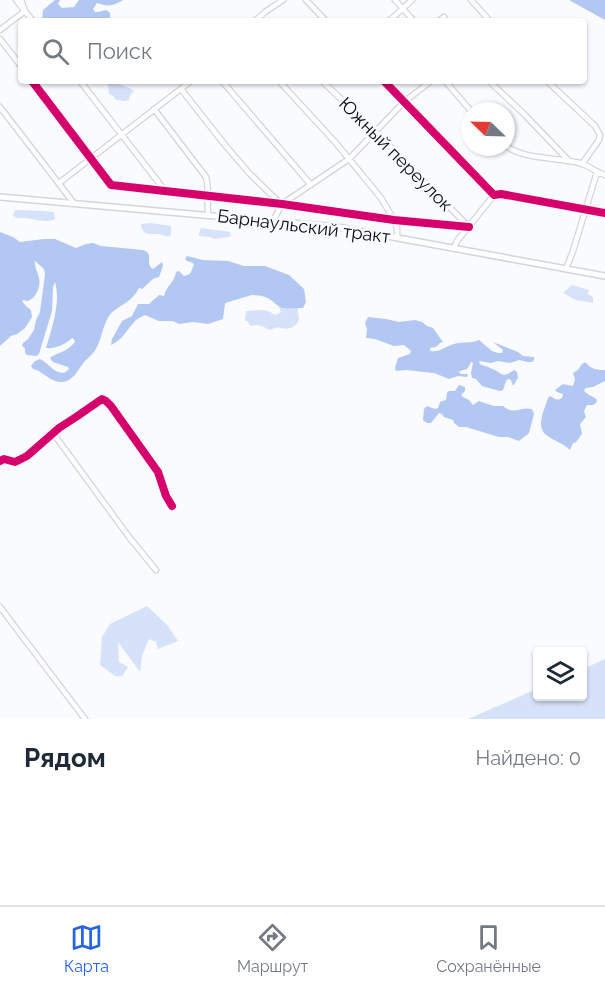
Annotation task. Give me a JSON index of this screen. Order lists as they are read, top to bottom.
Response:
{
  "streets": {
    "main road": ["Барнаульский тракт"],
    "street": ["Южный переулок"]
  },
  "north": "top left",
  "page": {
    "search": "Поиск",
    "heading": ["Рядом", "Найдено: 0"],
    "nav": ["Карта", "Маршрут", "Сохранённые"]
  }
}
